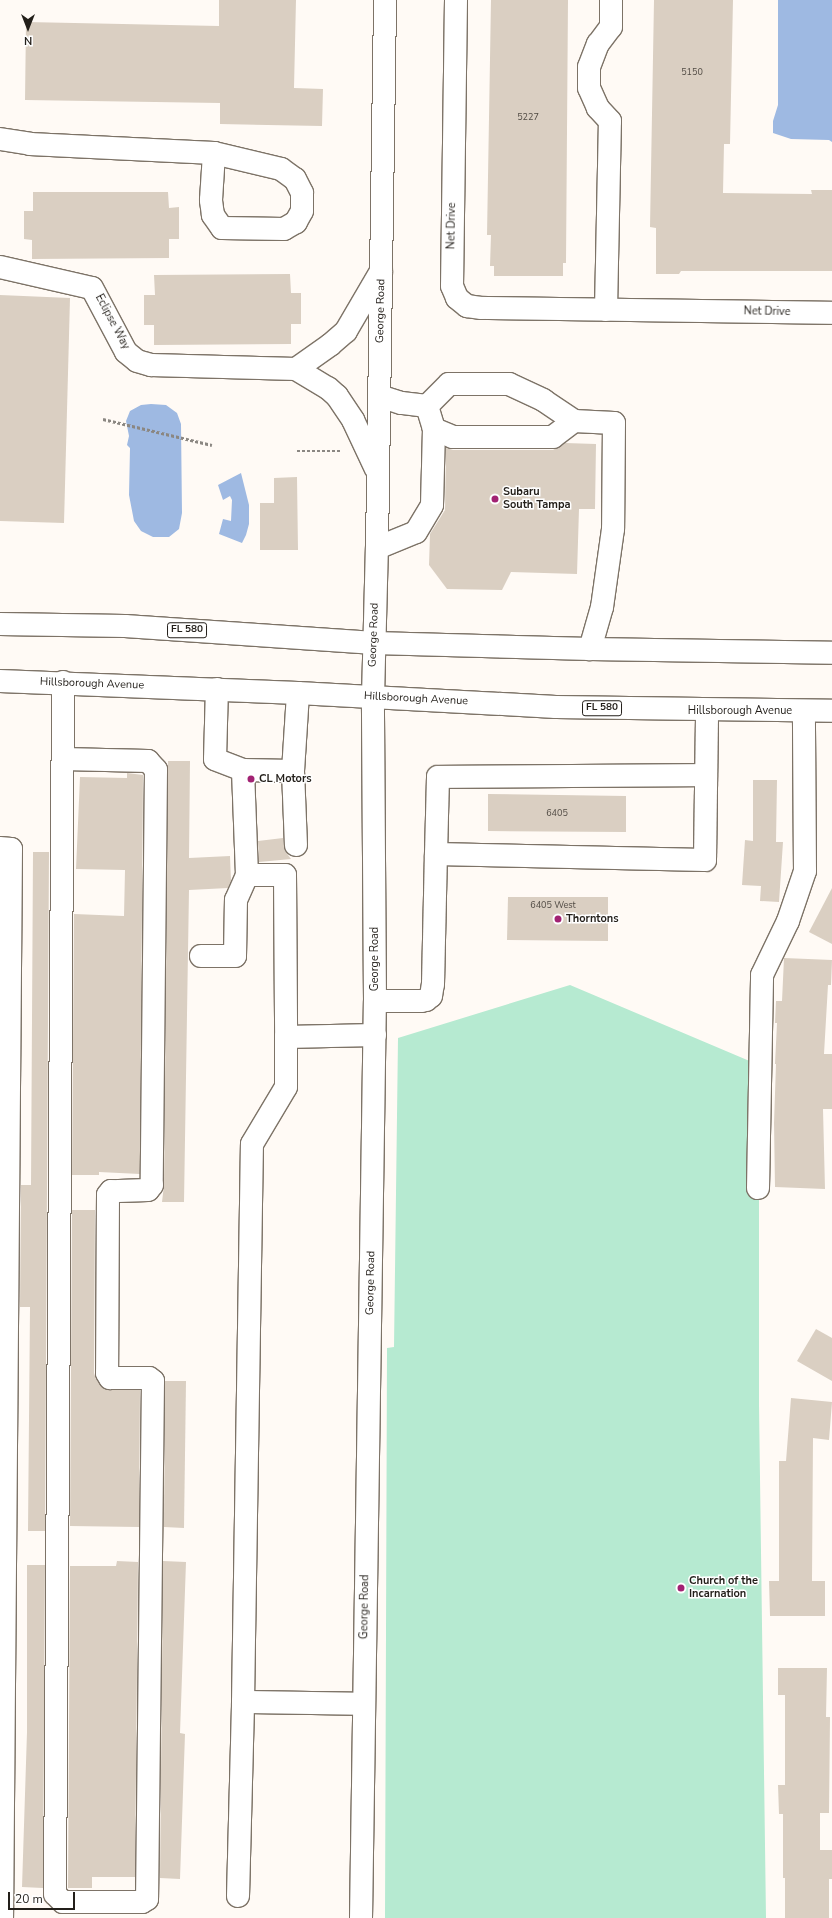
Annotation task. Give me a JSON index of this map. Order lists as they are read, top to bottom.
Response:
{
  "streets": {
    "street": [
      "Net Drive",
      "George Road",
      "Eclipse Way",
      "FL 580",
      "Hillsborough Avenue"
    ]
  },
  "crossings": [
    ["George Road", "FL 580"],
    ["George Road", "Hillsborough Avenue"]
  ],
  "places": [
    "Subaru South Tampa",
    "CL Motors",
    "Thorntons",
    "Church of the Incarnation"
  ],
  "house_numbers": [
    "5150",
    "5227",
    "6405",
    "6405 West"
  ],
  "scale_bar": "20 m",
  "north": "bottom"
}
